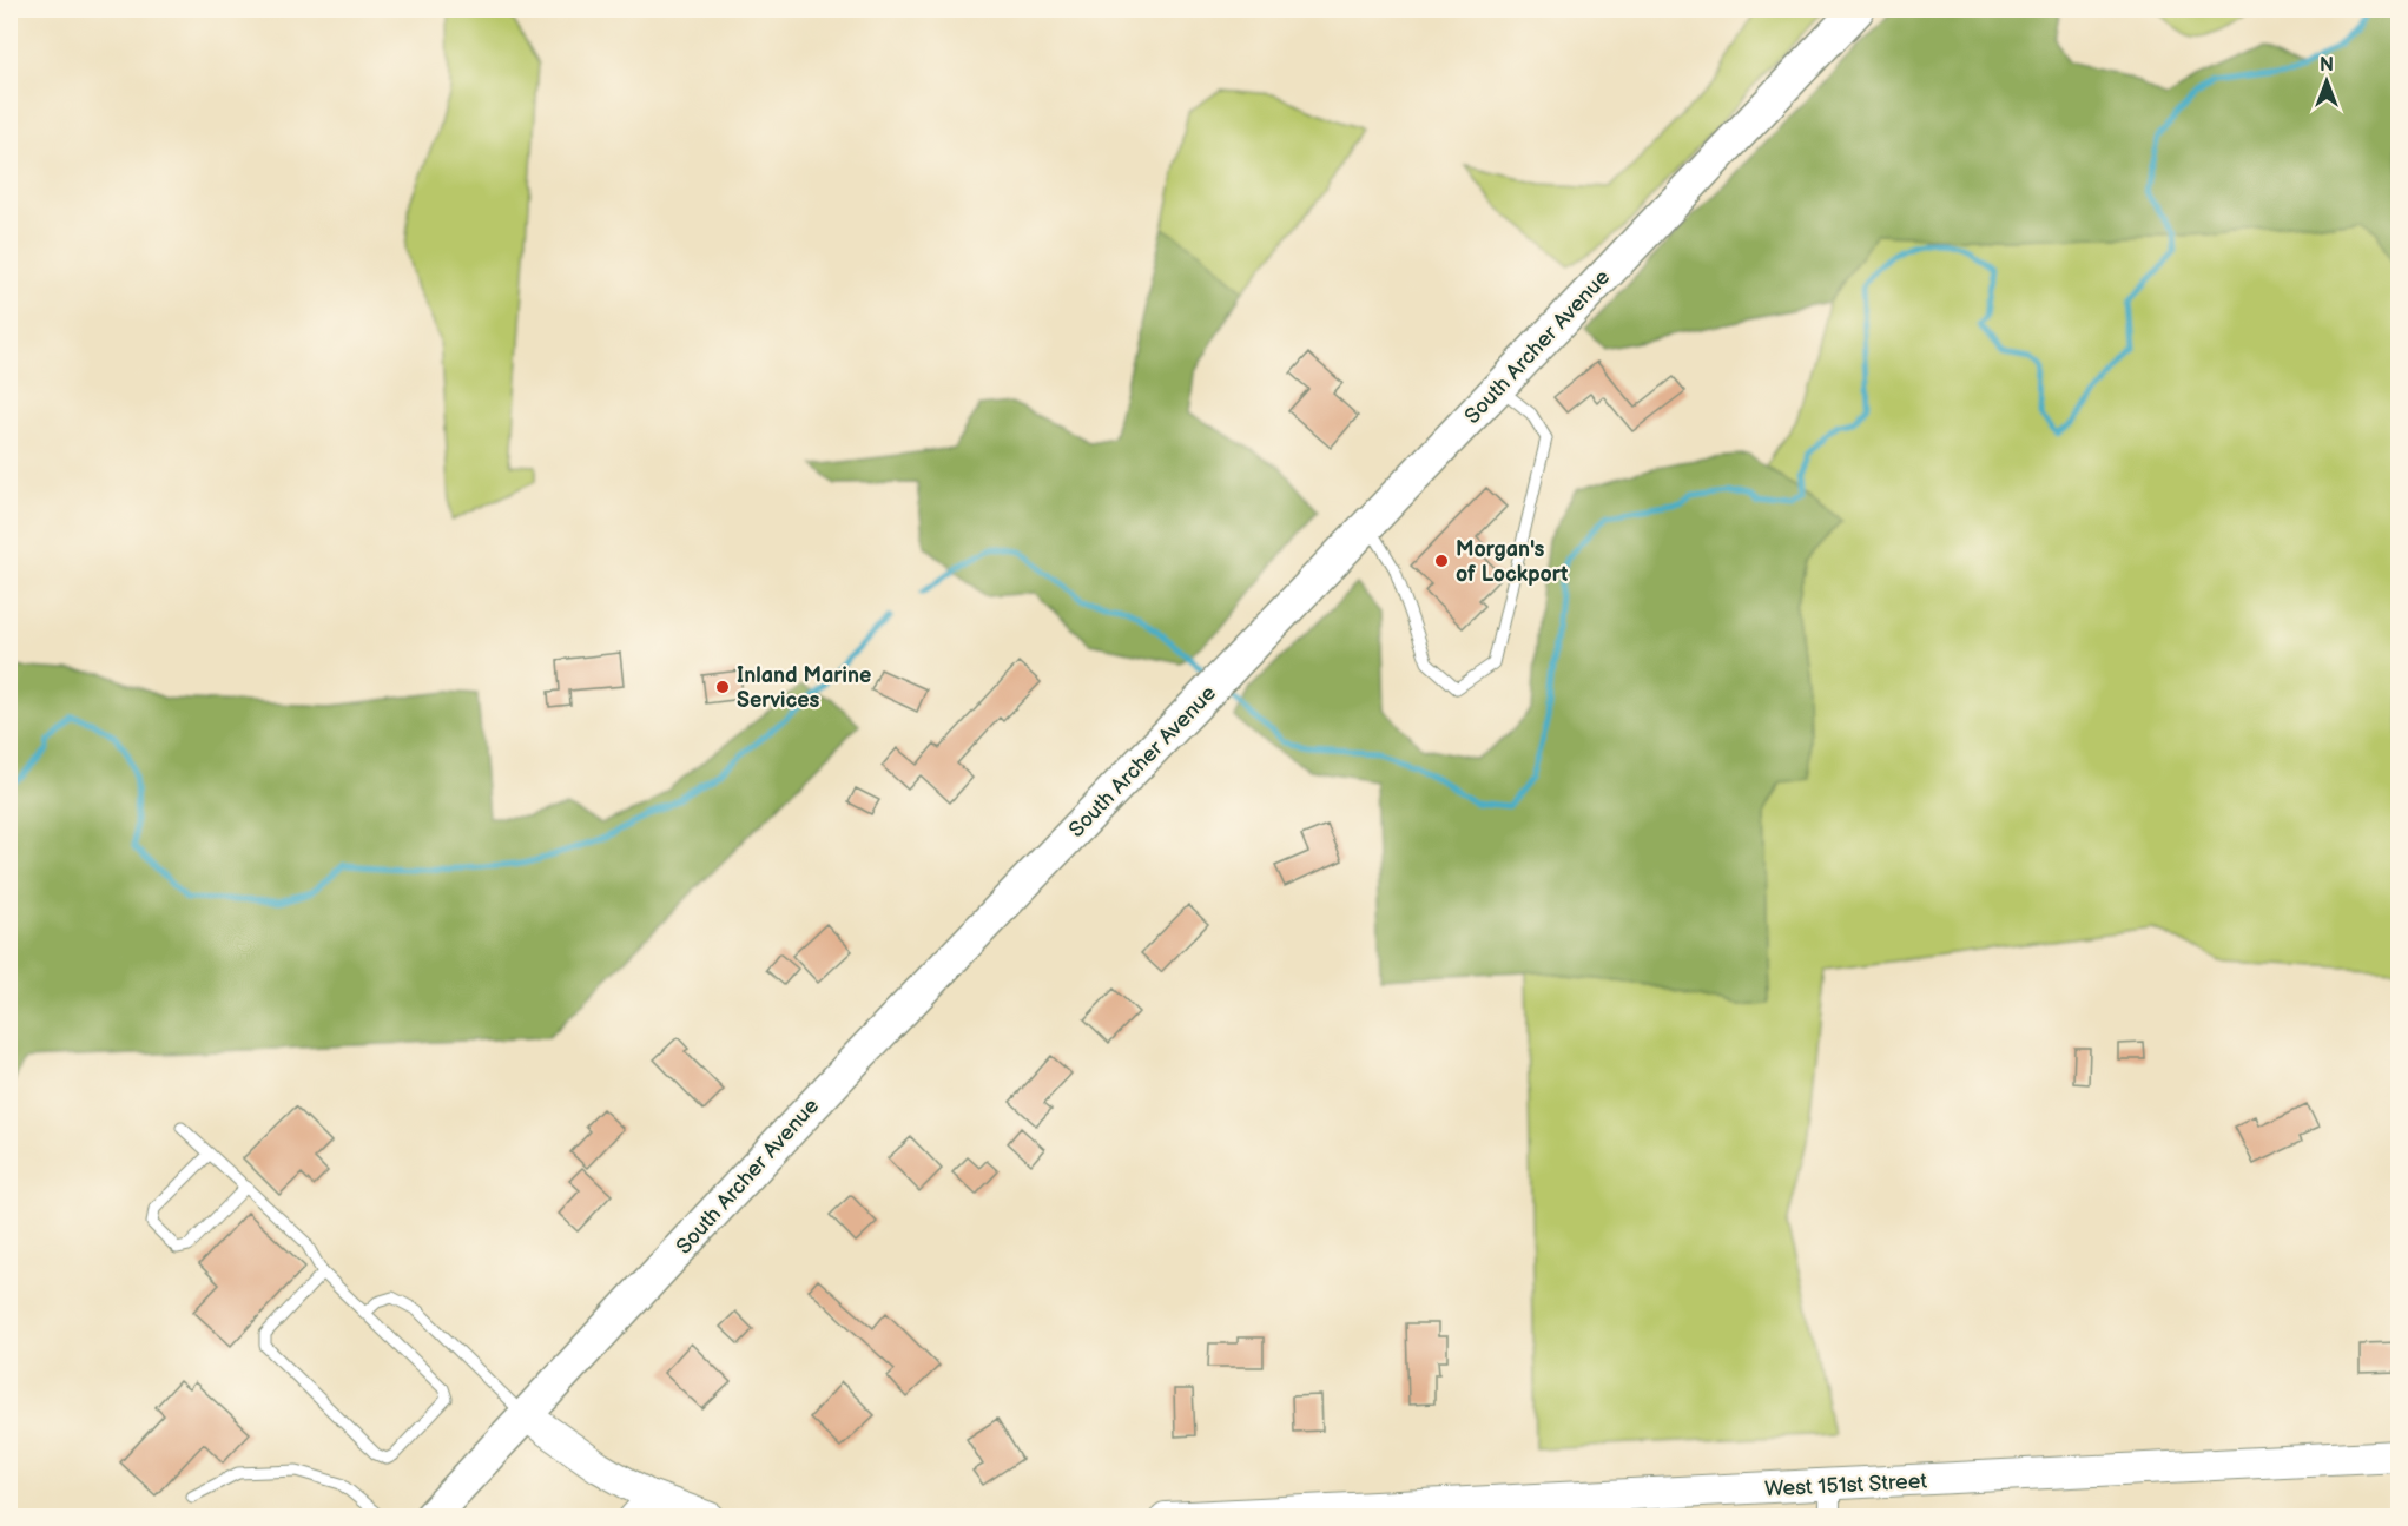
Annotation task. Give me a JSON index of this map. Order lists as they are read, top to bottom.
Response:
{
  "streets": {
    "main road": ["South Archer Avenue"],
    "street": ["West 151st Street"]
  },
  "places": ["Morgan's of Lockport", "Inland Marine Services"],
  "north": "top"
}
